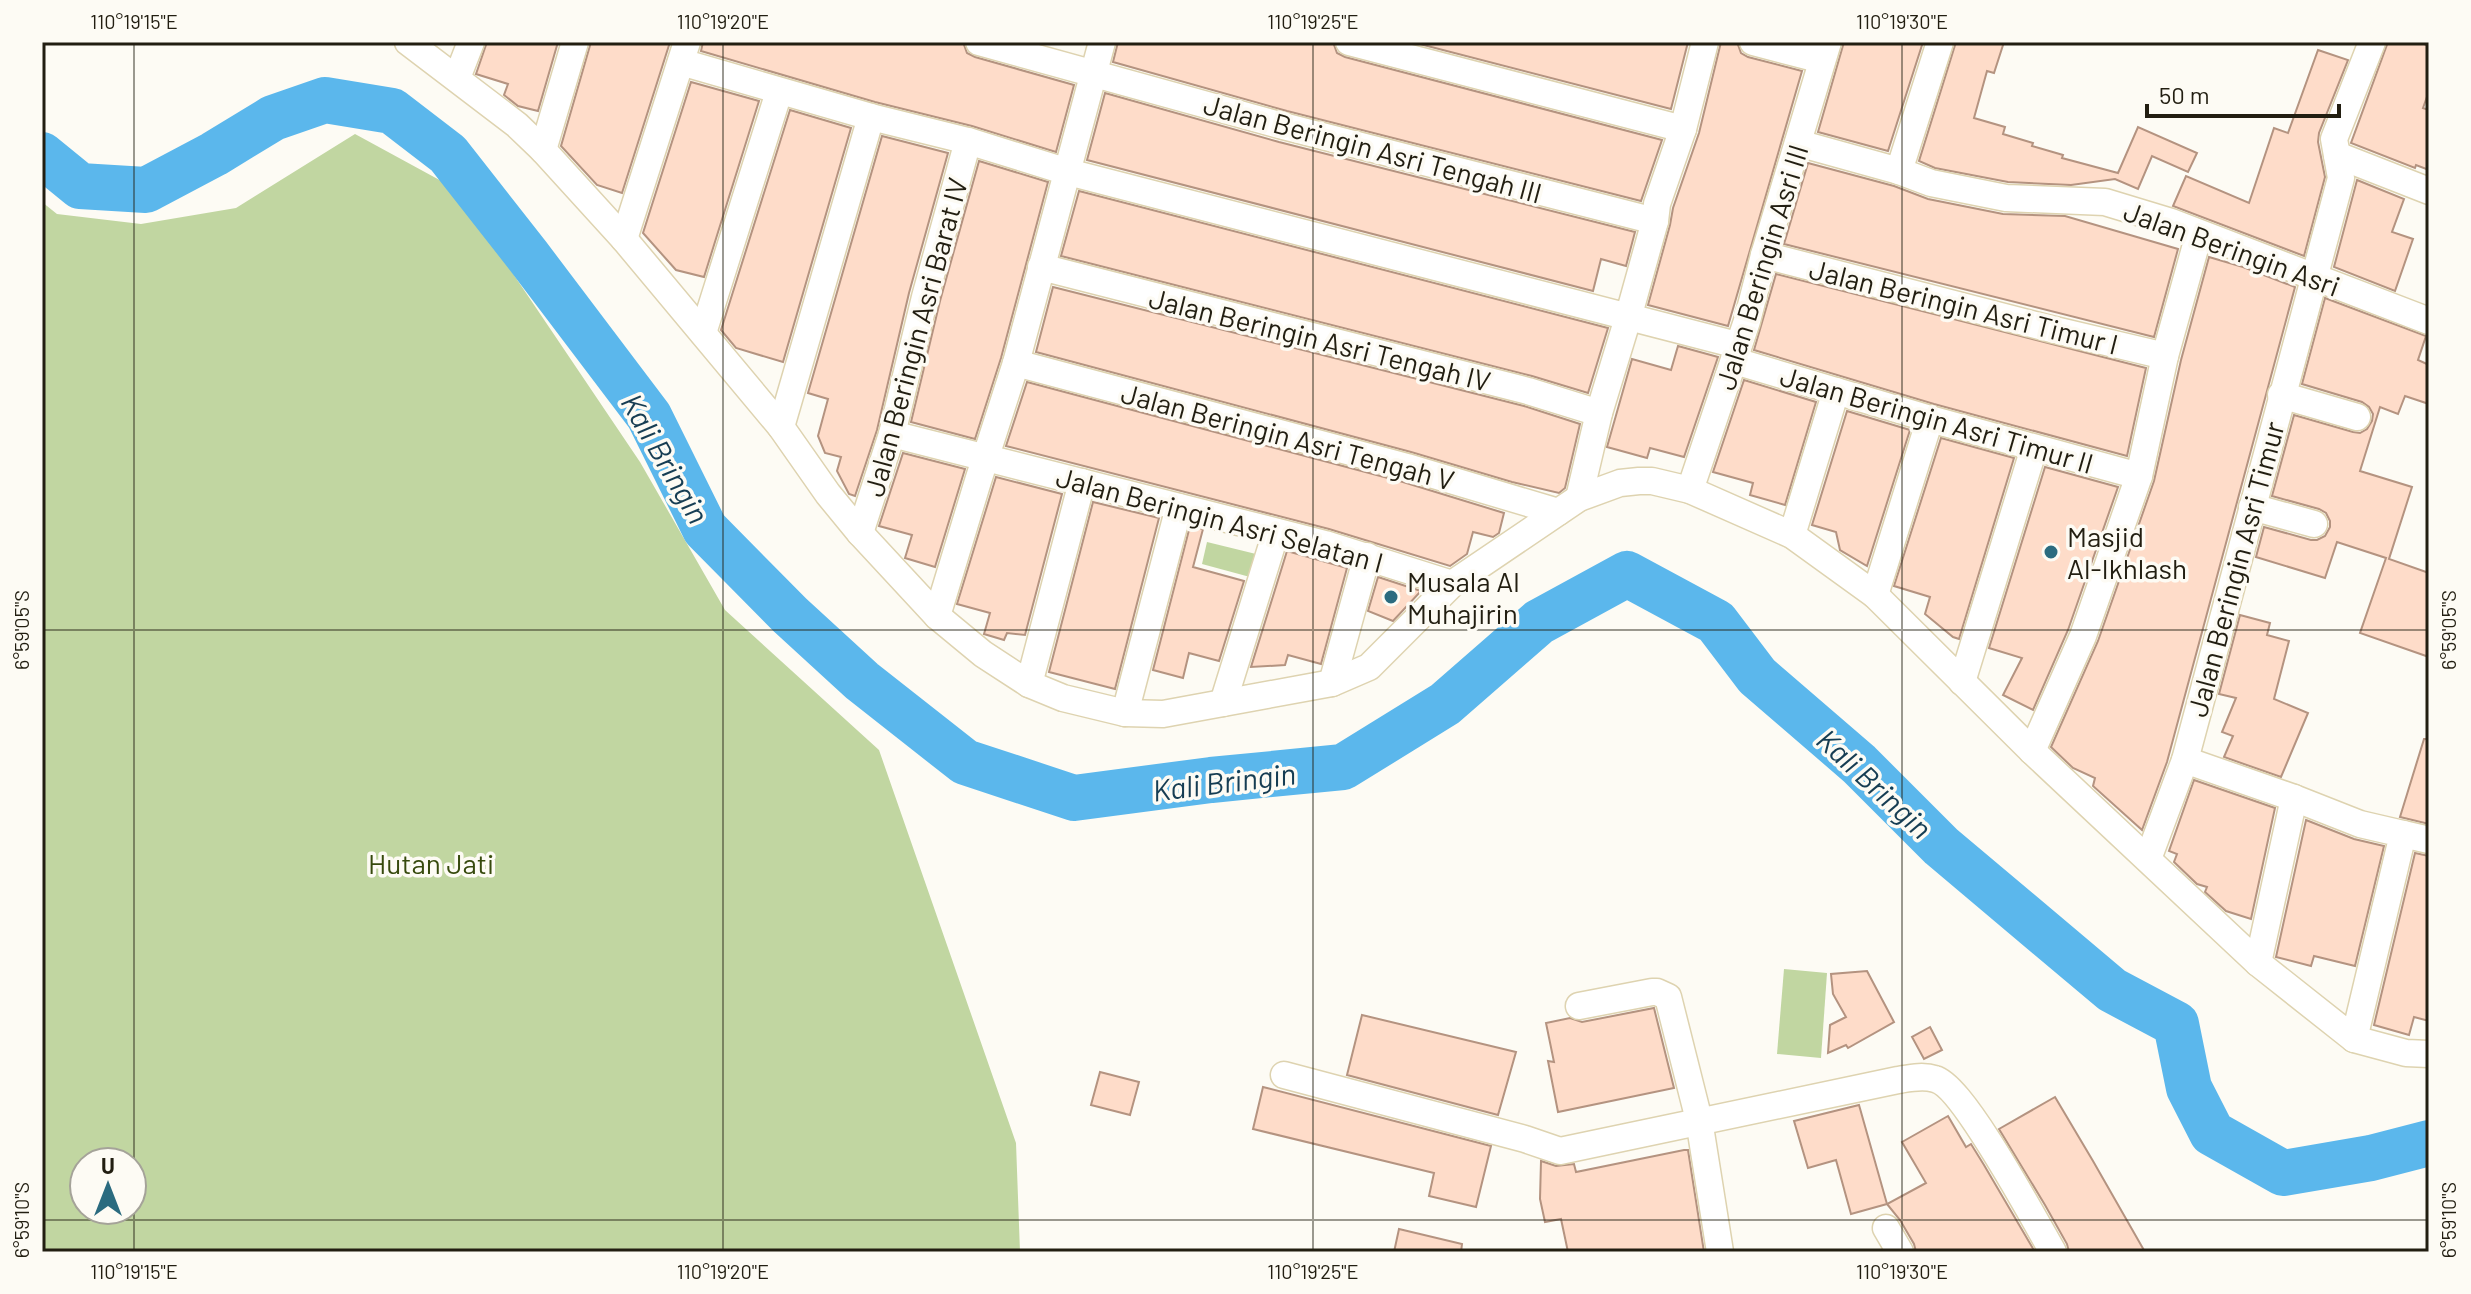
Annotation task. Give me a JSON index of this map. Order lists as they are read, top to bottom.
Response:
{
  "streets": {
    "street": [
      "Jalan Beringin Asri Tengah III",
      "Jalan Beringin Asri",
      "Jalan Beringin Asri III",
      "Jalan Beringin Asri Timur I",
      "Jalan Beringin Asri Barat IV",
      "Jalan Beringin Asri Tengah IV",
      "Jalan Beringin Asri Timur II",
      "Jalan Beringin Asri Tengah V",
      "Jalan Beringin Asri Selatan I",
      "Jalan Beringin Asri Timur"
    ]
  },
  "crossings": [
    ["Jalan Beringin Asri", "Jalan Beringin Asri III"],
    ["Jalan Beringin Asri", "Jalan Beringin Asri Timur"],
    ["Jalan Beringin Asri III", "Jalan Beringin Asri Timur I"],
    ["Jalan Beringin Asri III", "Jalan Beringin Asri Timur II"],
    ["Jalan Beringin Asri Barat IV", "Jalan Beringin Asri Timur II"],
    ["Jalan Beringin Asri Barat IV", "Jalan Beringin Asri Selatan I"]
  ],
  "water": ["Kali Bringin"],
  "parks": ["Hutan Jati"],
  "places": ["Masjid Al-Ikhlash", "Musala Al Muhajirin"],
  "scale_bar": "50 m",
  "north": "top",
  "coordinates": [
    "110°19'15\"E",
    "110°19'20\"E",
    "110°19'25\"E",
    "110°19'30\"E",
    "6°59'05\"S",
    "6°59'10\"S"
  ]
}
